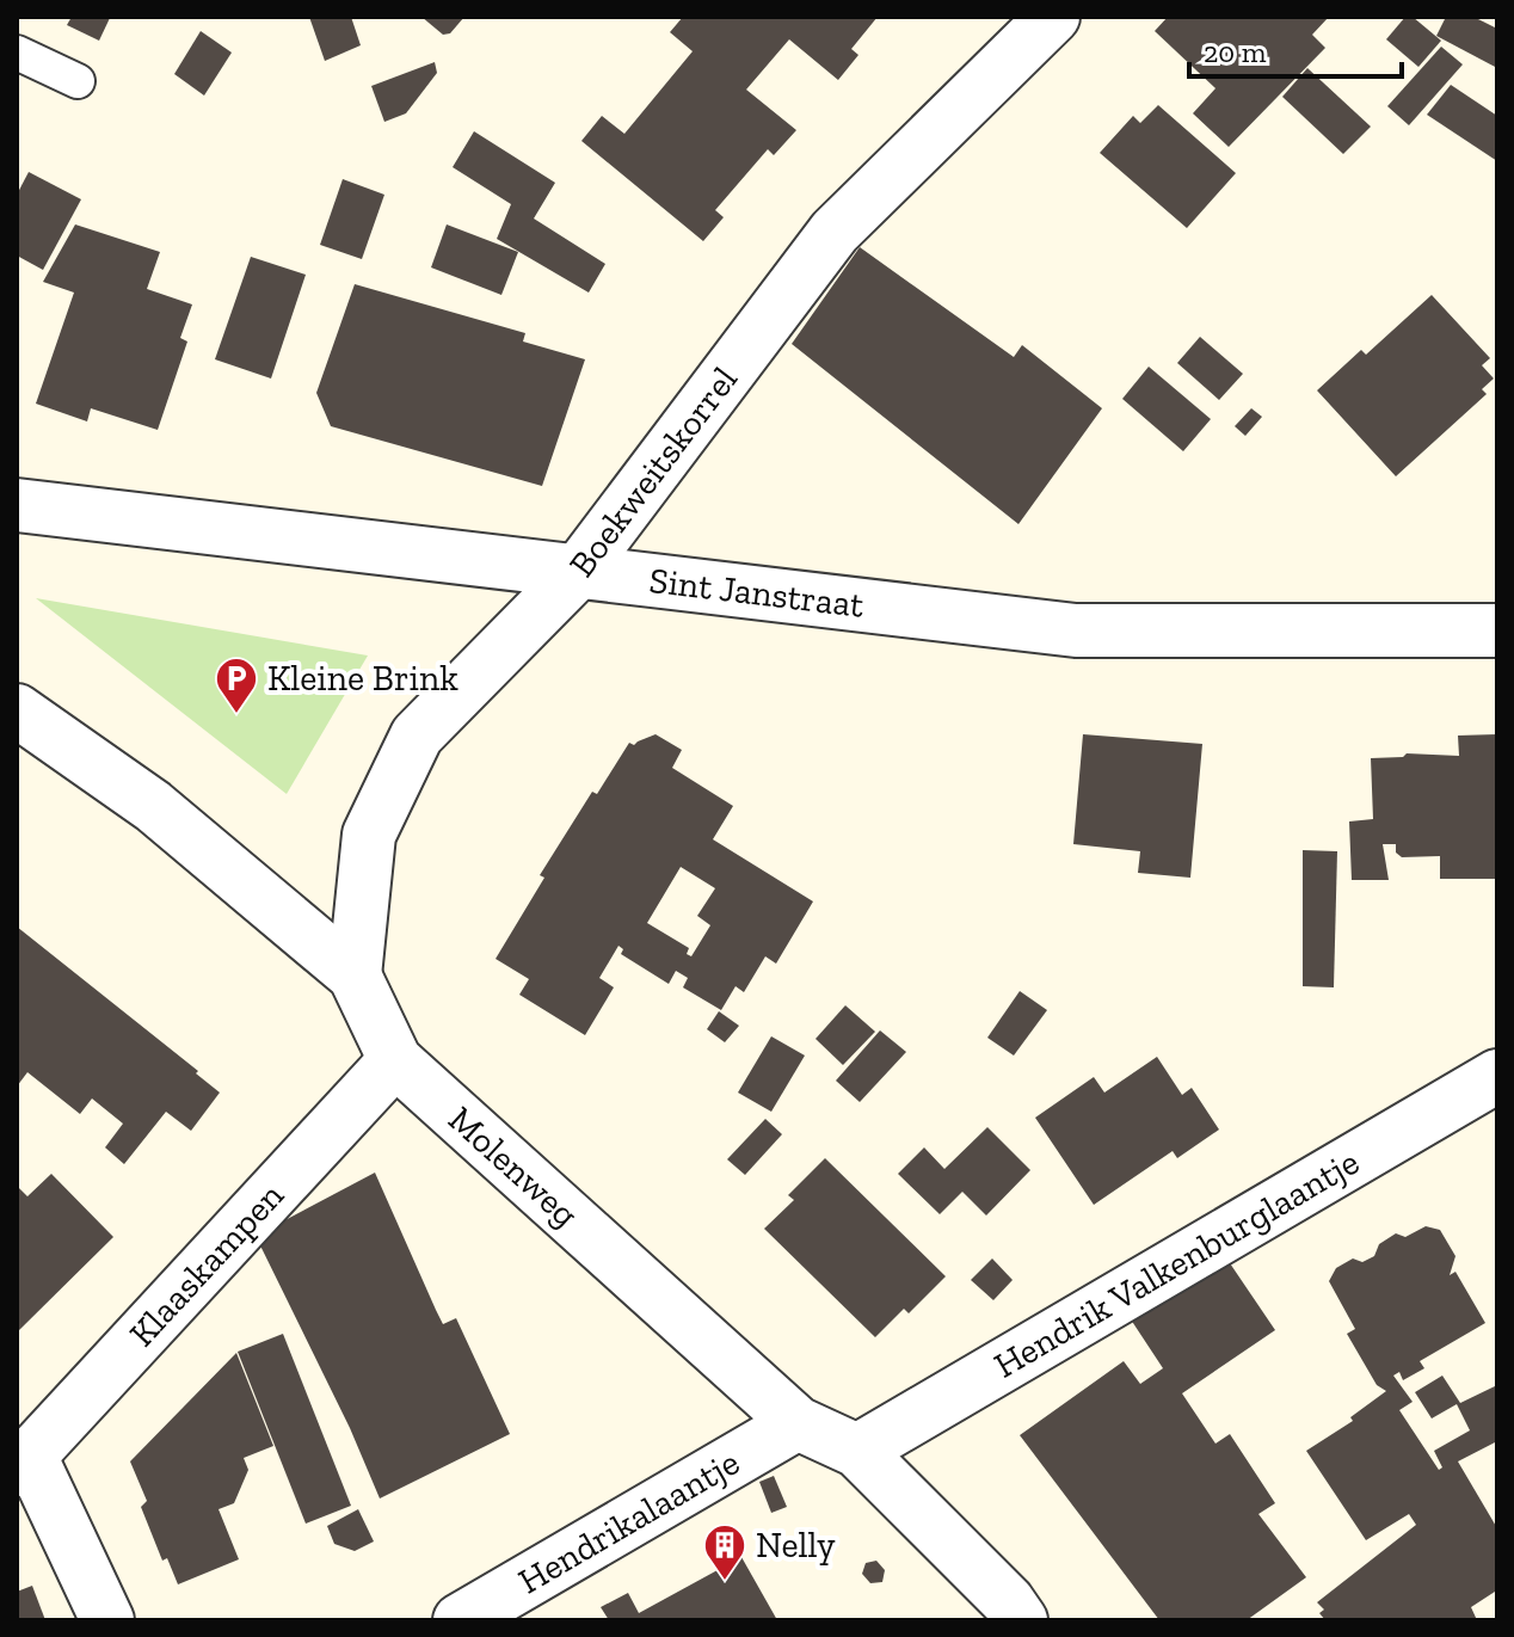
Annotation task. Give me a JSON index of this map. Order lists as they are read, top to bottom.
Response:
{
  "streets": {
    "street": [
      "Boekweitskorrel",
      "Sint Janstraat",
      "Molenweg",
      "Hendrik Valkenburglaantje",
      "Klaaskampen",
      "Hendrikalaantje"
    ]
  },
  "crossings": [
    ["Boekweitskorrel", "Sint Janstraat"],
    ["Boekweitskorrel", "Molenweg"],
    ["Molenweg", "Hendrik Valkenburglaantje"],
    ["Molenweg", "Klaaskampen"],
    ["Molenweg", "Hendrikalaantje"]
  ],
  "places": {
    "parking": ["Kleine Brink"],
    "building": ["Nelly"]
  },
  "scale_bar": "20 m"
}
